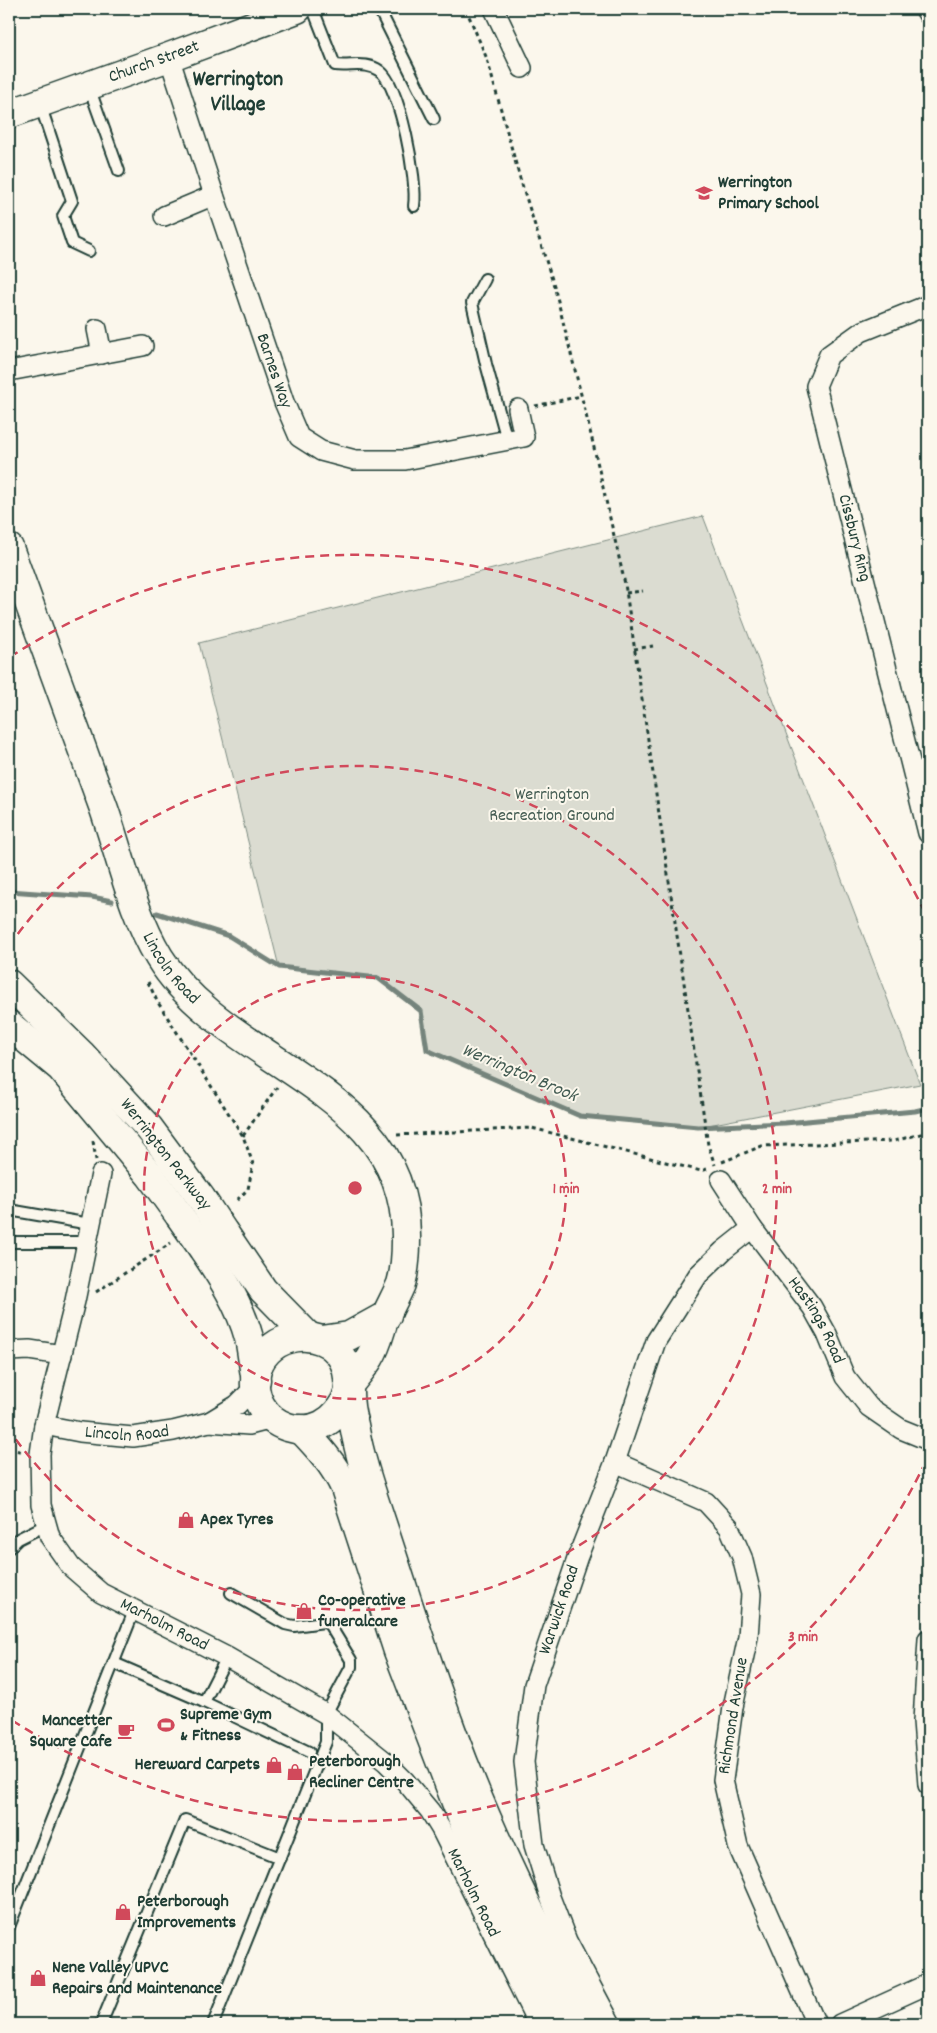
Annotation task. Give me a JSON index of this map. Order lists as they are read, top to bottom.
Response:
{
  "streets": {
    "main road": ["Church Street", "Lincoln Road", "Werrington Parkway"],
    "street": [
      "Barnes Way",
      "Cissbury Ring",
      "Hastings Road",
      "Warwick Road",
      "Marholm Road",
      "Richmond Avenue"
    ]
  },
  "crossings": [
    ["Church Street", "Barnes Way"],
    ["Lincoln Road", "Werrington Parkway"],
    ["Lincoln Road", "Marholm Road"],
    ["Hastings Road", "Warwick Road"],
    ["Warwick Road", "Richmond Avenue"]
  ],
  "districts": ["Werrington Village"],
  "water": ["Werrington Brook"],
  "parks": ["Werrington Recreation Ground"],
  "places": {
    "school or university": ["Werrington Primary School"],
    "shop": [
      "Apex Tyres",
      "Co-operative funeralcare",
      "Hereward Carpets",
      "Peterborough Recliner Centre",
      "Peterborough Improvements",
      "Nene Valley UPVC Repairs and Maintenance"
    ],
    "sports": ["Supreme Gym & Fitness"],
    "cafe": ["Mancetter Square Cafe"]
  },
  "rings": ["1 min", "2 min", "3 min"]
}
